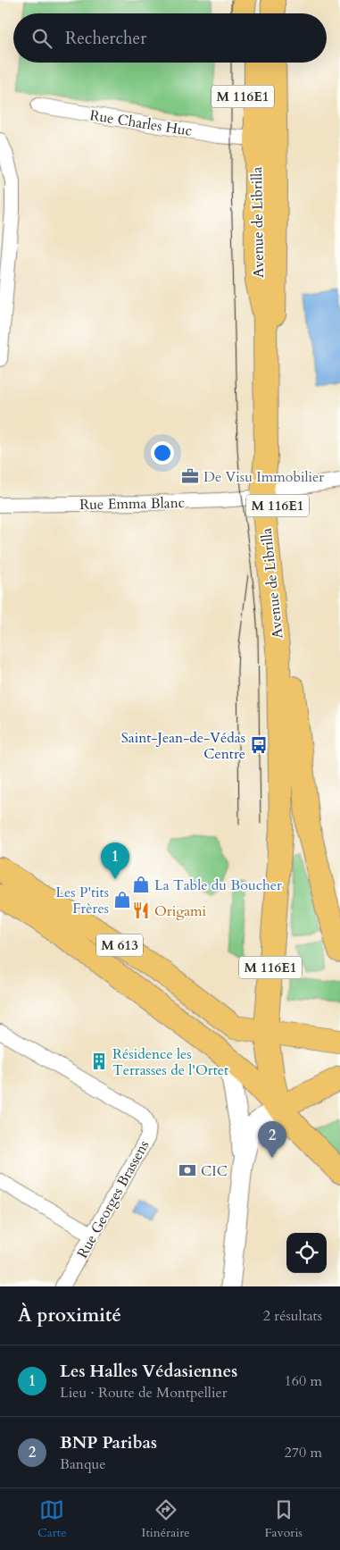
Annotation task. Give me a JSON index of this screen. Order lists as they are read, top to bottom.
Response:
{
  "streets": {
    "main road": ["M 116E1", "Avenue de Librilla", "M 613"],
    "street": ["Rue Charles Huc", "Rue Emma Blanc", "Rue Georges Brassens"]
  },
  "crossings": [
    ["M 116E1", "Rue Charles Huc"],
    ["M 116E1", "Avenue de Librilla"],
    ["M 116E1", "M 613"],
    ["Rue Charles Huc", "Avenue de Librilla"],
    ["Avenue de Librilla", "Rue Emma Blanc"],
    ["Avenue de Librilla", "M 613"]
  ],
  "places": {
    "office": ["De Visu Immobilier"],
    "bus stop": ["Saint-Jean-de-Védas Centre"],
    "shop": ["La Table du Boucher", "Les P'tits Frères"],
    "restaurant": ["Origami"],
    "building": ["Résidence les Terrasses de l'Ortet"],
    "bank": ["CIC"]
  },
  "page": {
    "search": "Rechercher",
    "pins": ["1", "2"],
    "heading": ["À proximité", "2 résultats"],
    "list": [
      {
        "mark": "1",
        "name": "Les Halles Védasiennes",
        "note": "Lieu · Route de Montpellier",
        "value": "160 m"
      },
      {
        "mark": "2",
        "name": "BNP Paribas",
        "note": "Banque",
        "value": "270 m"
      }
    ],
    "nav": ["Carte", "Itinéraire", "Favoris"]
  }
}
